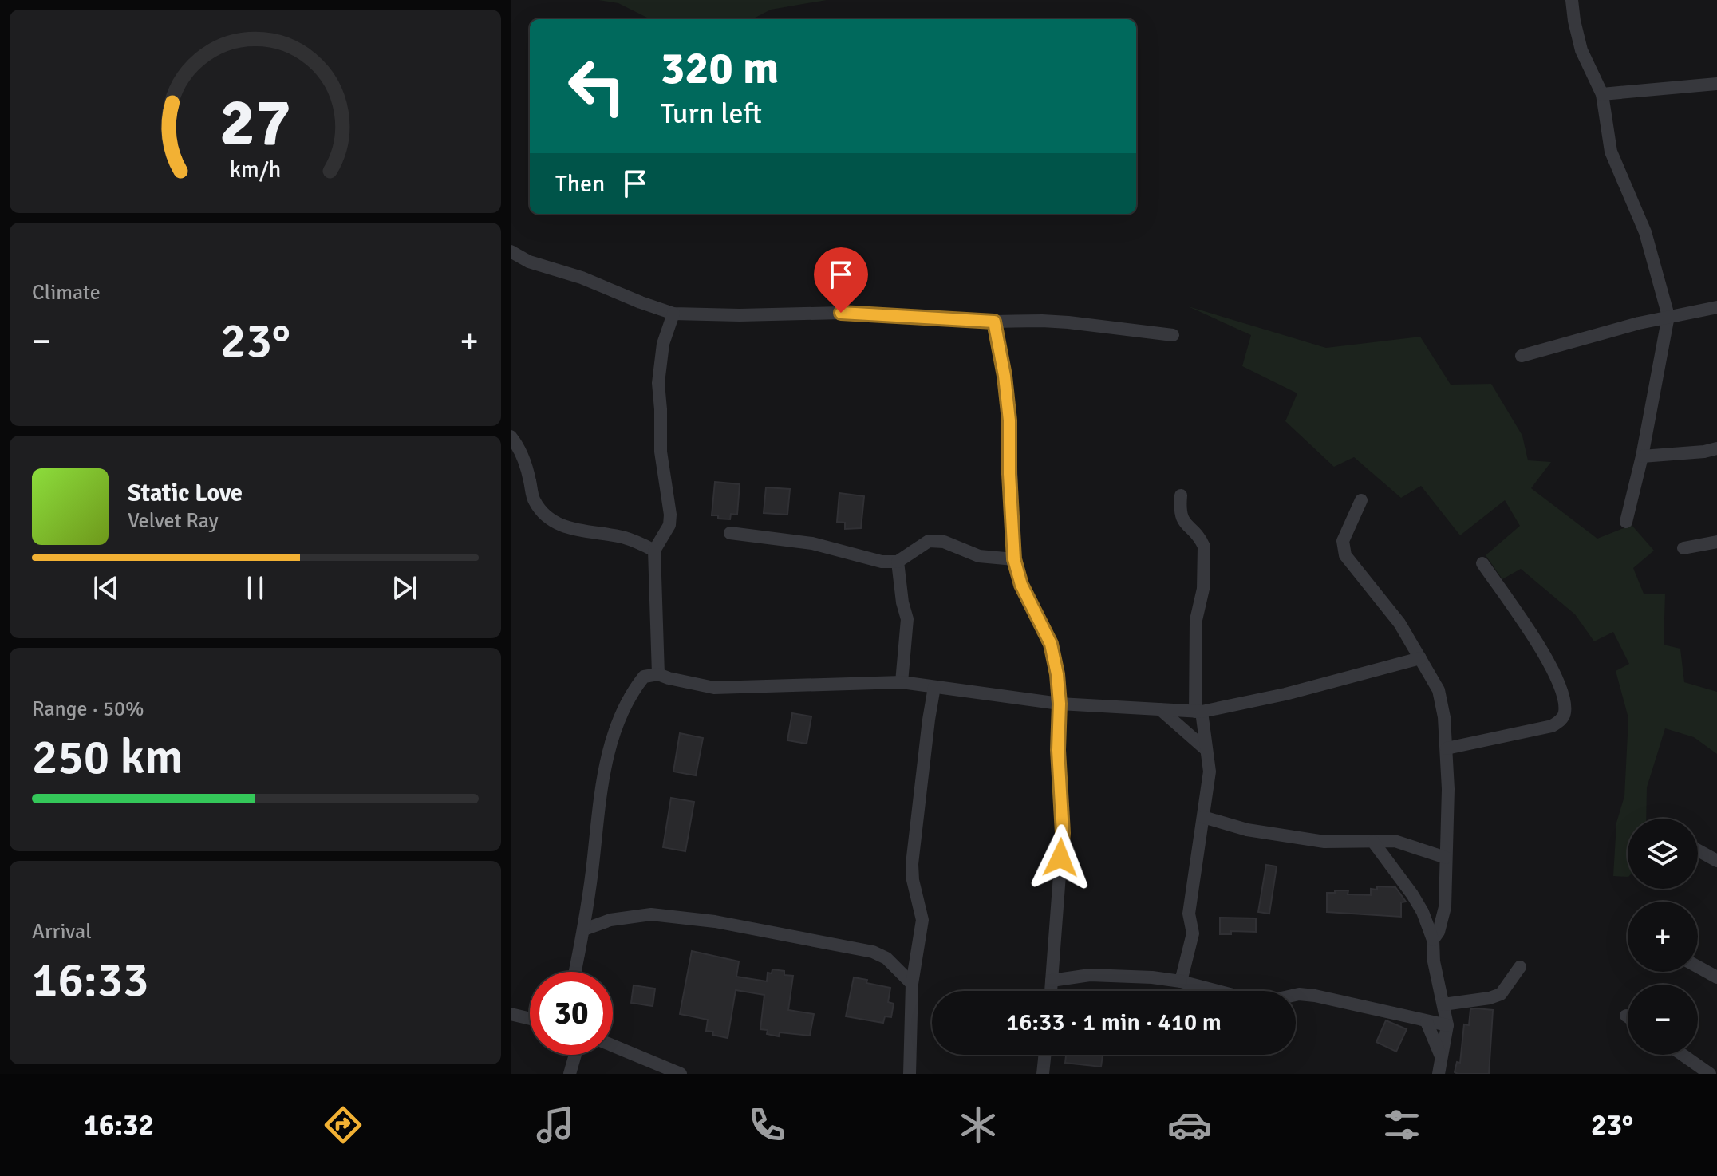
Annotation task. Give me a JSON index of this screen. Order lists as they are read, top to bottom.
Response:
{
  "page": {
    "turn": ["320 m", "Turn left"],
    "then": "Then",
    "tile": [
      "Climate",
      ["Range · 50%", "250 km"],
      ["Arrival", "16:33"]
    ],
    "heat": ["−", "23°", "+"],
    "song": ["Static Love", "Velvet Ray"],
    "map_buttons": ["+", "−"],
    "limit": "30",
    "trip": "16:33 · 1 min · 410 m",
    "tabs": ["16:32", "23°"],
    "gauge": ["27", "km/h"]
  }
}
